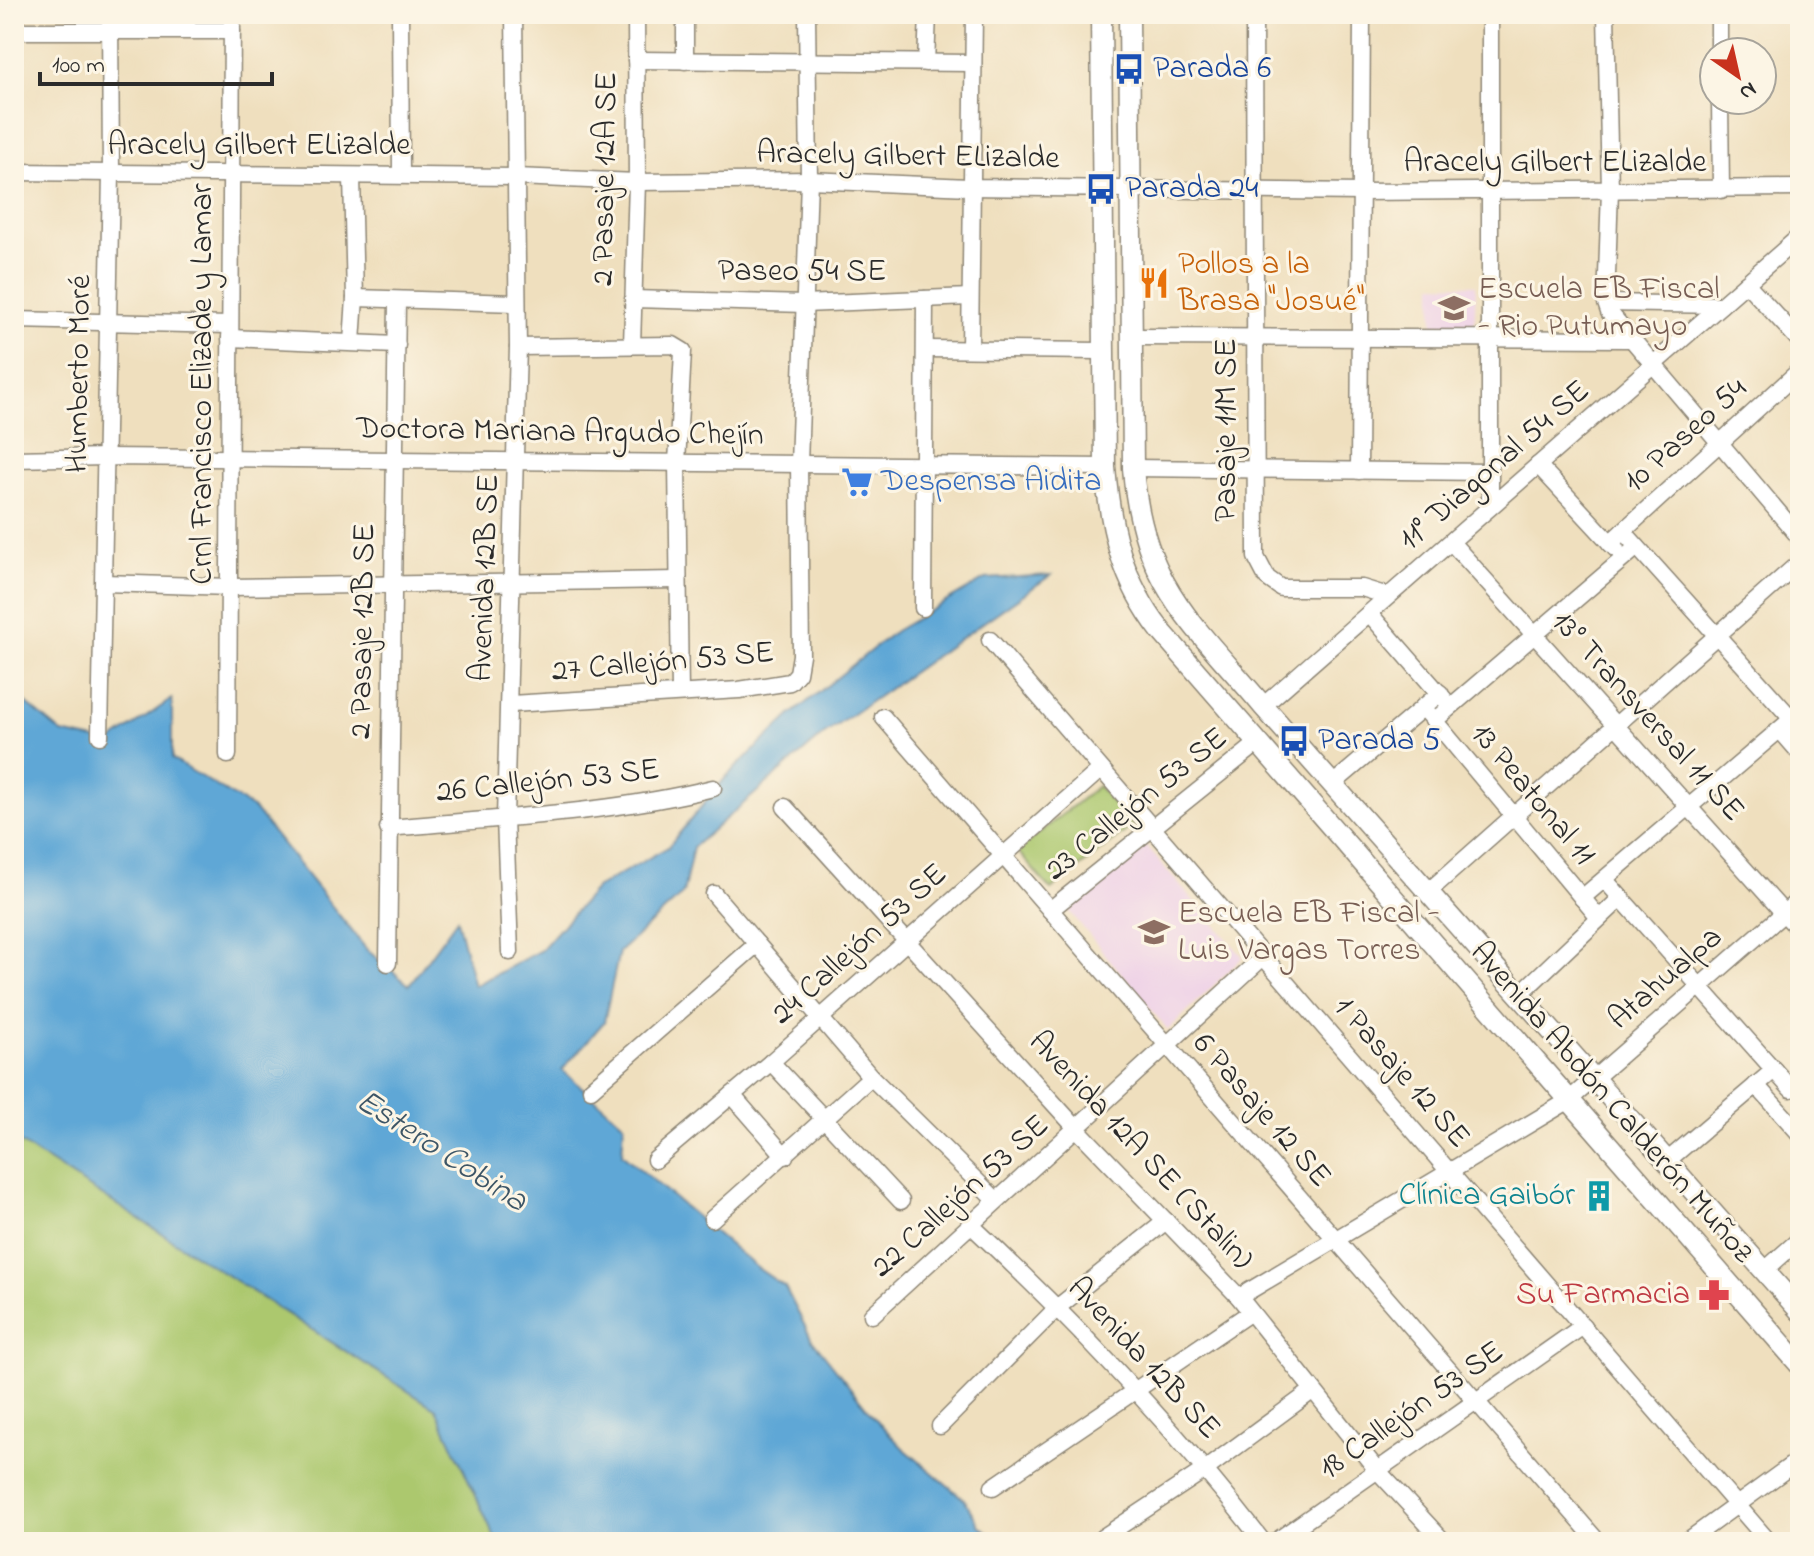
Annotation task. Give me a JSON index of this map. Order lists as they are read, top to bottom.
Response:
{
  "streets": {
    "main road": ["Avenida Abdón Calderón Muñoz"],
    "street": [
      "Aracely Gilbert ELizalde",
      "2 Pasaje 12A SE",
      "Paseo 54 SE",
      "Humberto Moré",
      "Crnl Francisco Elizade y Lamar",
      "Pasaje 11M SE",
      "Doctora Mariana Argudo Chejín",
      "10 Paseo 54",
      "11° Diagonal 54 SE",
      "Avenida 12B SE",
      "2 Pasaje 12B SE",
      "27 Callejón 53 SE",
      "13° Transversal 11 SE",
      "26 Callejón 53 SE",
      "13 Peatonal 11",
      "23 Callejón 53 SE",
      "24 Callejón 53 SE",
      "Atahualpa",
      "1 Pasaje 12 SE",
      "6 Pasaje 12 SE",
      "Avenida 12A SE (Stalin)",
      "22 Callejón 53 SE",
      "18 Callejón 53 SE"
    ]
  },
  "crossings": [
    ["Aracely Gilbert ELizalde", "2 Pasaje 12A SE"],
    ["Aracely Gilbert ELizalde", "Humberto Moré"],
    ["Aracely Gilbert ELizalde", "Crnl Francisco Elizade y Lamar"],
    ["Aracely Gilbert ELizalde", "Pasaje 11M SE"],
    ["Aracely Gilbert ELizalde", "Avenida 12B SE"],
    ["Aracely Gilbert ELizalde", "Avenida Abdón Calderón Muñoz"],
    ["2 Pasaje 12A SE", "Paseo 54 SE"],
    ["Humberto Moré", "Doctora Mariana Argudo Chejín"],
    ["Crnl Francisco Elizade y Lamar", "Doctora Mariana Argudo Chejín"],
    ["Pasaje 11M SE", "11° Diagonal 54 SE"],
    ["Doctora Mariana Argudo Chejín", "Avenida 12B SE"],
    ["Doctora Mariana Argudo Chejín", "2 Pasaje 12B SE"],
    ["Doctora Mariana Argudo Chejín", "27 Callejón 53 SE"],
    ["Doctora Mariana Argudo Chejín", "Avenida Abdón Calderón Muñoz"],
    ["10 Paseo 54", "13° Transversal 11 SE"],
    ["10 Paseo 54", "13 Peatonal 11"],
    ["10 Paseo 54", "Avenida Abdón Calderón Muñoz"],
    ["11° Diagonal 54 SE", "13° Transversal 11 SE"],
    ["11° Diagonal 54 SE", "Avenida Abdón Calderón Muñoz"],
    ["Avenida 12B SE", "27 Callejón 53 SE"],
    ["Avenida 12B SE", "26 Callejón 53 SE"],
    ["Avenida 12B SE", "22 Callejón 53 SE"],
    ["2 Pasaje 12B SE", "26 Callejón 53 SE"],
    ["13° Transversal 11 SE", "Atahualpa"],
    ["13 Peatonal 11", "Atahualpa"],
    ["23 Callejón 53 SE", "1 Pasaje 12 SE"],
    ["23 Callejón 53 SE", "Avenida Abdón Calderón Muñoz"],
    ["23 Callejón 53 SE", "6 Pasaje 12 SE"],
    ["24 Callejón 53 SE", "1 Pasaje 12 SE"],
    ["24 Callejón 53 SE", "6 Pasaje 12 SE"],
    ["24 Callejón 53 SE", "Avenida 12A SE (Stalin)"],
    ["Atahualpa", "1 Pasaje 12 SE"],
    ["Atahualpa", "Avenida Abdón Calderón Muñoz"],
    ["Atahualpa", "6 Pasaje 12 SE"],
    ["Atahualpa", "Avenida 12A SE (Stalin)"],
    ["1 Pasaje 12 SE", "22 Callejón 53 SE"],
    ["1 Pasaje 12 SE", "18 Callejón 53 SE"],
    ["6 Pasaje 12 SE", "22 Callejón 53 SE"],
    ["6 Pasaje 12 SE", "18 Callejón 53 SE"],
    ["Avenida 12A SE (Stalin)", "22 Callejón 53 SE"],
    ["Avenida 12A SE (Stalin)", "18 Callejón 53 SE"]
  ],
  "water": ["Estero Cobina"],
  "places": {
    "bus stop": ["Parada 6", "Parada 24", "Parada 5"],
    "restaurant": ["Pollos a la Brasa \"Josué\""],
    "school or university": ["Escuela EB Fiscal - Rio Putumayo", "Escuela EB Fiscal - Luis Vargas Torres"],
    "supermarket": ["Despensa Aidita"],
    "building": ["Clínica Gaibór"],
    "pharmacy": ["Su Farmacia"]
  },
  "scale_bar": "100 m",
  "north": "bottom right"
}
